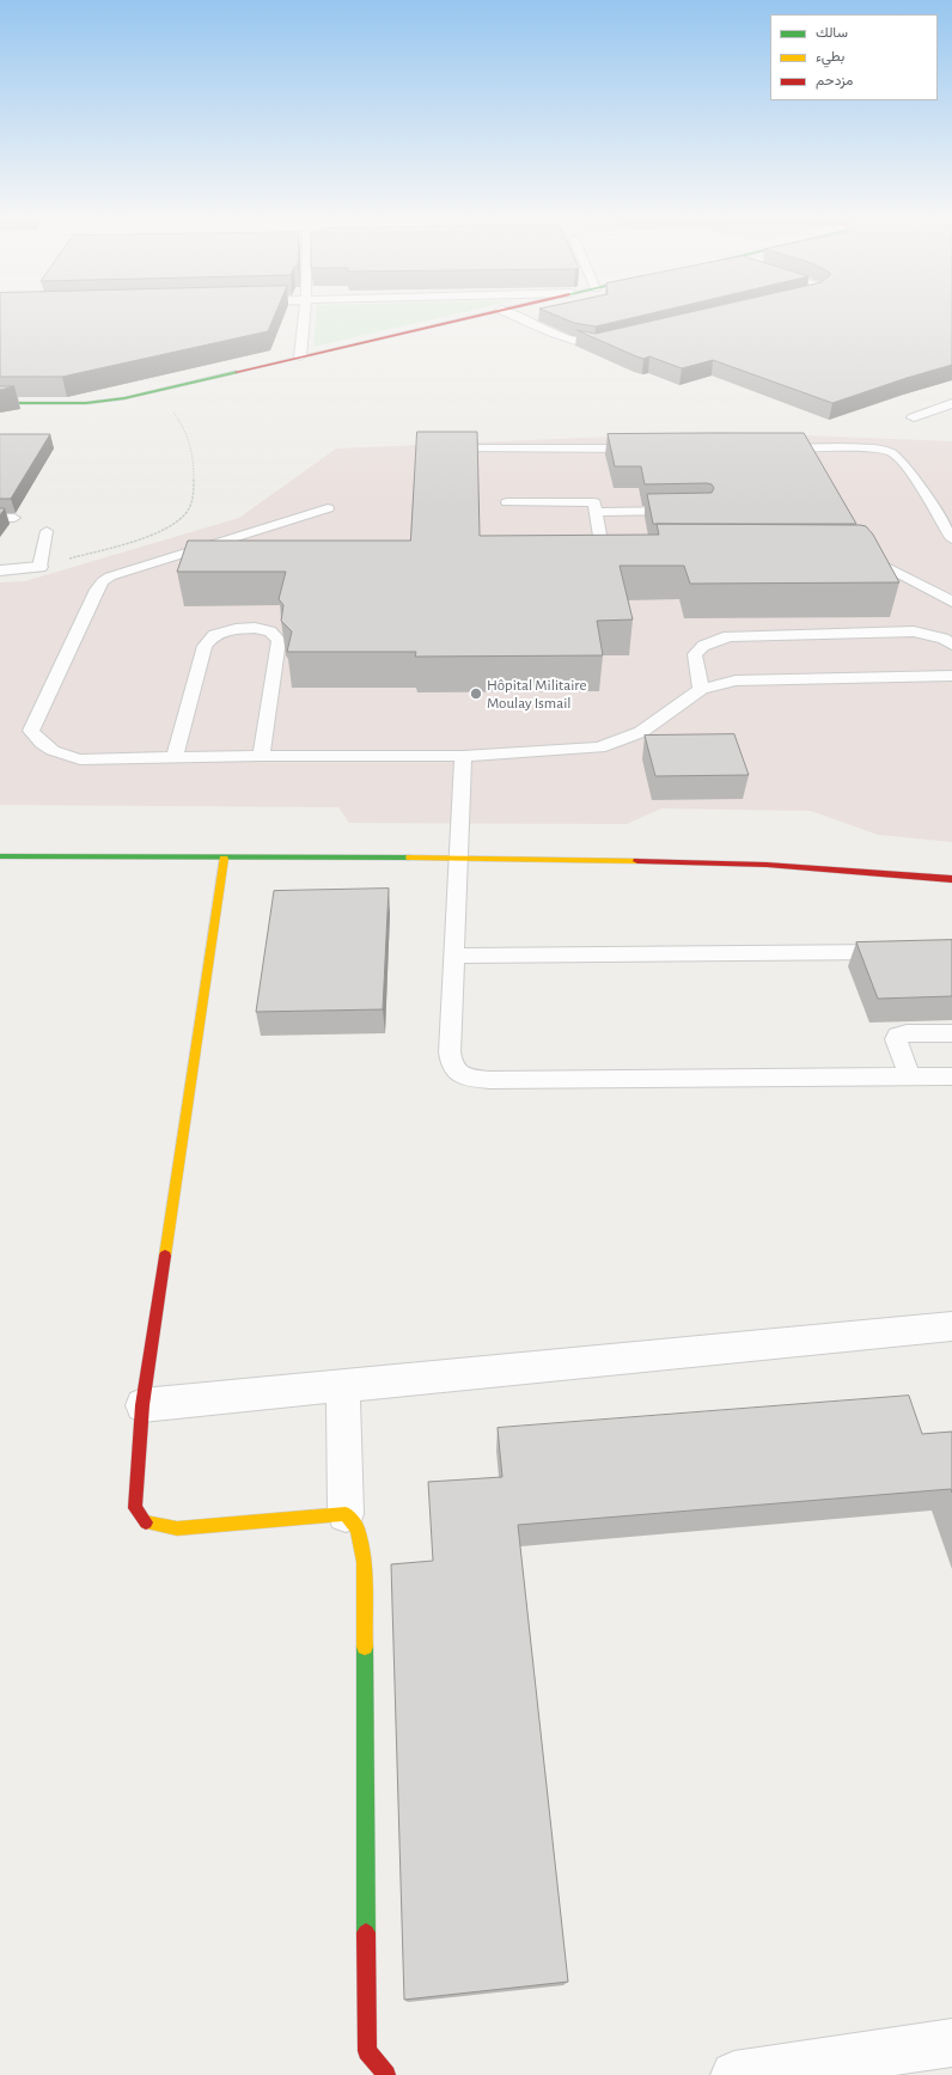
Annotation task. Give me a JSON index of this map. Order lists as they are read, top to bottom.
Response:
{
  "places": ["Hôpital Militaire Moulay Ismail"],
  "legend": ["سالك", "بطيء", "مزدحم"]
}
